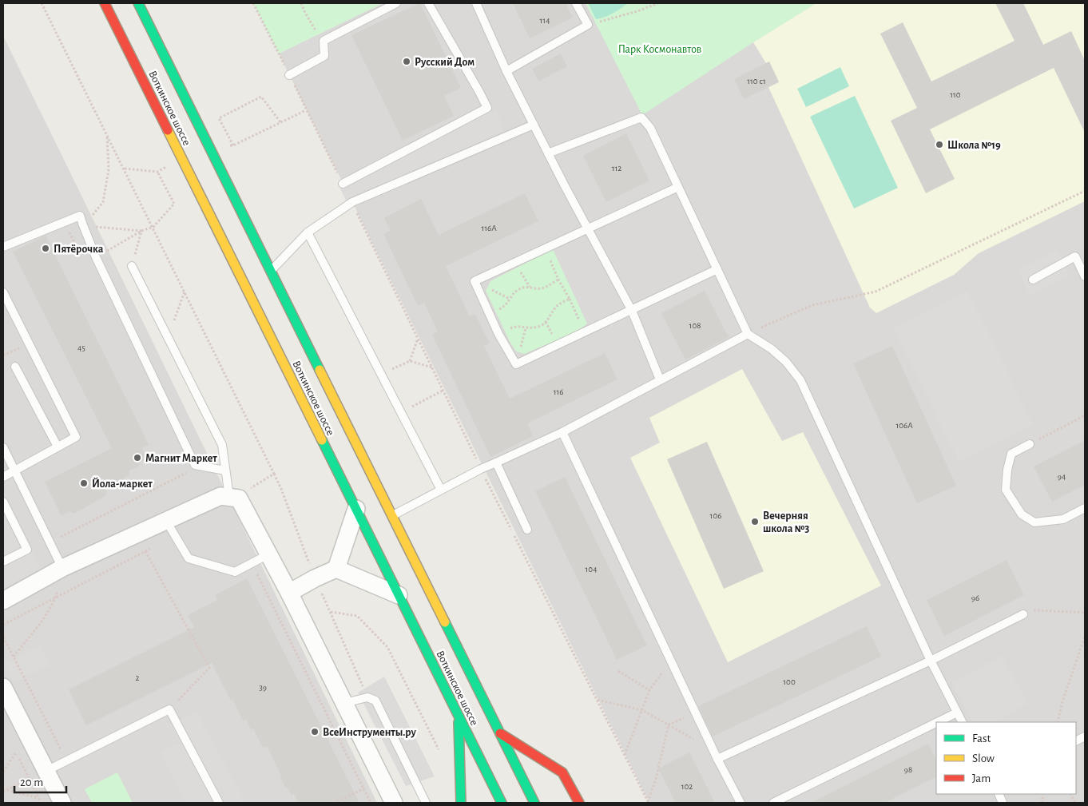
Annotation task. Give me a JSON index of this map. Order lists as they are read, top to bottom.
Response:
{
  "streets": {
    "main road": ["Воткинское шоссе"]
  },
  "parks": ["Парк Космонавтов"],
  "places": [
    "Русский Дом",
    "Школа №19",
    "Пятёрочка",
    "Магнит Маркет",
    "Йола-маркет",
    "Вечерняя школа №3",
    "ВсеИнструменты.ру"
  ],
  "house_numbers": [
    "114",
    "110 с1",
    "110",
    "112",
    "116А",
    "108",
    "45",
    "116",
    "106А",
    "94",
    "106",
    "104",
    "96",
    "2",
    "100",
    "39",
    "98",
    "102"
  ],
  "legend": ["Fast", "Slow", "Jam"],
  "scale_bar": "20 m"
}
